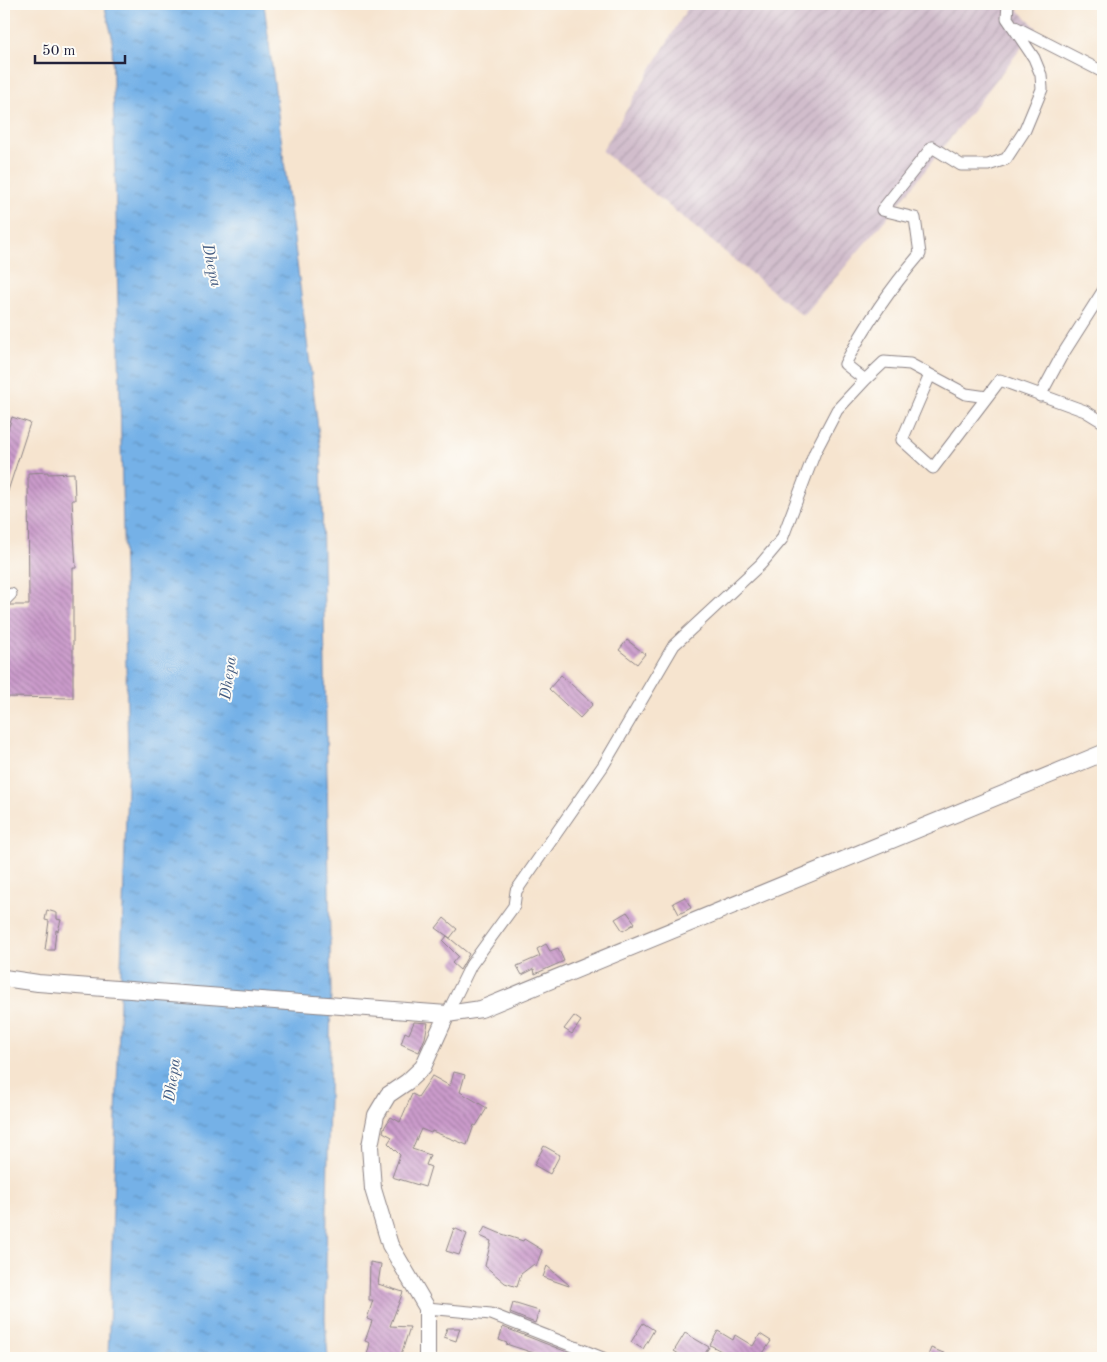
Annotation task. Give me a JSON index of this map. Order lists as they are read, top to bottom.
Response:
{
  "water": ["Dhepa"],
  "scale_bar": "50 m"
}
